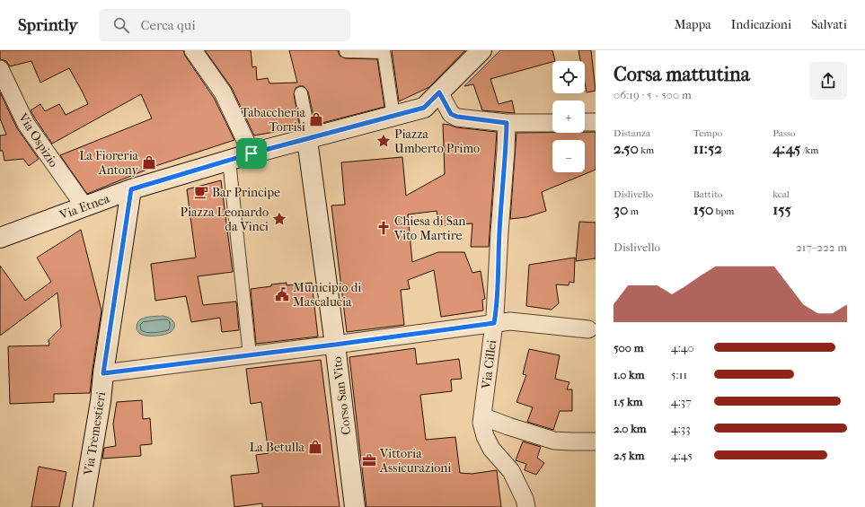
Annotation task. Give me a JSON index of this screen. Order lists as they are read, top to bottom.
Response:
{
  "streets": {
    "main road": ["Via Etnea", "Corso San Vito", "Via Tremestieri"],
    "street": ["Via Ospizio", "Via Cillei"]
  },
  "crossings": [
    ["Via Ospizio", "Via Etnea"],
    ["Via Etnea", "Corso San Vito"],
    ["Via Etnea", "Via Tremestieri"]
  ],
  "places": {
    "shop": ["Tabaccheria Torrisi", "La Fioreria Antony", "La Betulla"],
    "place": ["Piazza Umberto Primo", "Piazza Leonardo da Vinci"],
    "cafe": ["Bar Principe"],
    "church": ["Chiesa di San Vito Martire"],
    "public building": ["Municipio di Mascalucia"],
    "office": ["Vittoria Assicurazioni"]
  },
  "page": {
    "header": "Sprintly",
    "search": "Cerca qui",
    "nav": ["Mappa", "Indicazioni", "Salvati"],
    "heading": ["Corsa mattutina", "06:19 · 5 × 500 m"],
    "map_buttons": ["+", "−"],
    "stats": [
      ["Distanza", "2.50 km"],
      ["Tempo", "11:52"],
      ["Passo", "4:45 /km"],
      ["Dislivello", "30 m"],
      ["Battito", "150 bpm"],
      ["kcal", "155"]
    ],
    "chart": ["Dislivello", "217–222 m"],
    "list": [
      {
        "name": "500 m",
        "note": "4:40"
      },
      {
        "name": "1.0 km",
        "note": "5:11"
      },
      {
        "name": "1.5 km",
        "note": "4:37"
      },
      {
        "name": "2.0 km",
        "note": "4:33"
      },
      {
        "name": "2.5 km",
        "note": "4:45"
      }
    ]
  }
}
